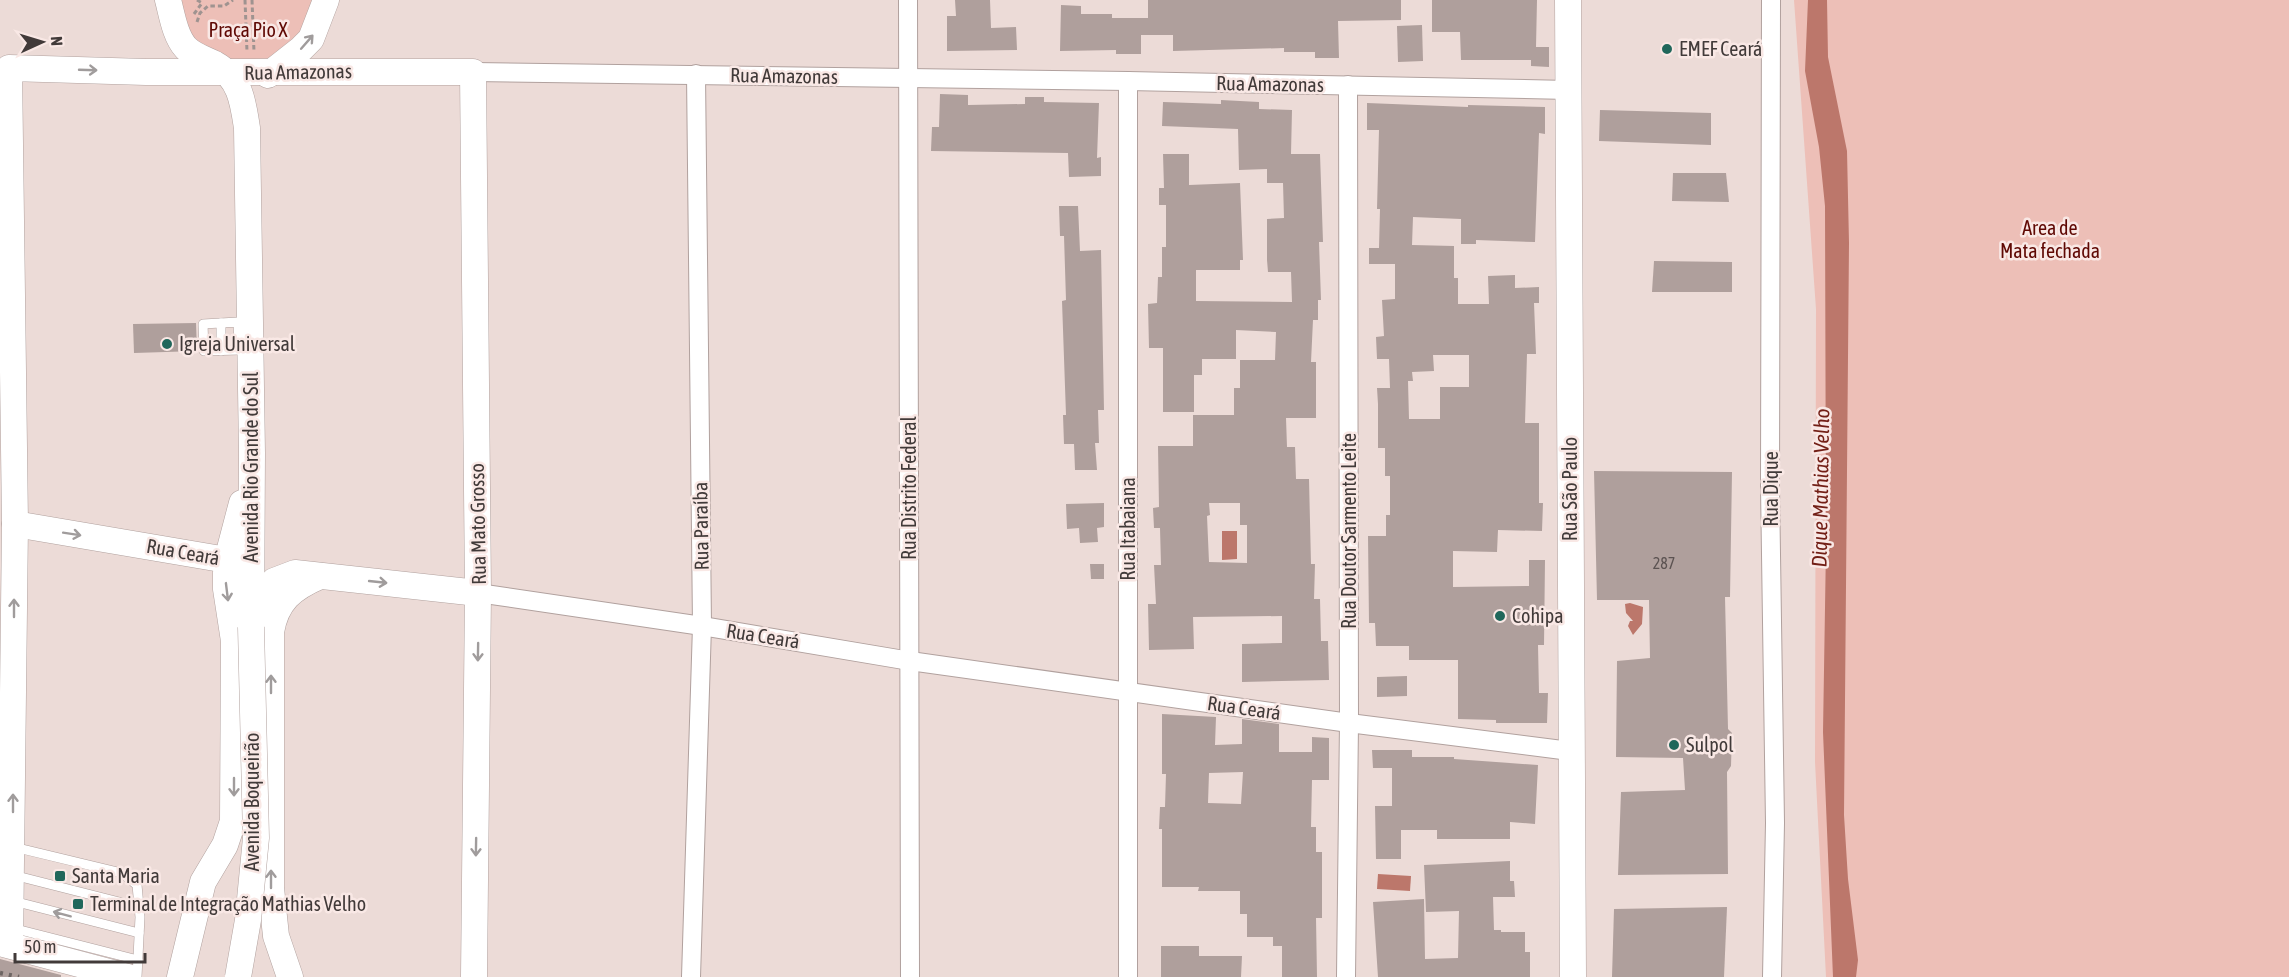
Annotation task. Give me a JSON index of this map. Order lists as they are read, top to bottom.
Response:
{
  "streets": {
    "street": [
      "Rua Amazonas",
      "Avenida Rio Grande do Sul",
      "Rua Distrito Federal",
      "Rua São Paulo",
      "Rua Dique",
      "Rua Mato Grosso",
      "Rua Paraíba",
      "Rua Itabaiana",
      "Rua Doutor Sarmento Leite",
      "Rua Ceará",
      "Avenida Boqueirão"
    ]
  },
  "crossings": [
    ["Rua Amazonas", "Avenida Rio Grande do Sul"],
    ["Rua Amazonas", "Rua Distrito Federal"],
    ["Rua Amazonas", "Rua São Paulo"],
    ["Rua Amazonas", "Rua Mato Grosso"],
    ["Rua Amazonas", "Rua Paraíba"],
    ["Rua Amazonas", "Rua Itabaiana"],
    ["Rua Amazonas", "Rua Doutor Sarmento Leite"],
    ["Avenida Rio Grande do Sul", "Rua Ceará"],
    ["Avenida Rio Grande do Sul", "Avenida Boqueirão"],
    ["Rua Distrito Federal", "Rua Ceará"],
    ["Rua São Paulo", "Rua Ceará"],
    ["Rua Mato Grosso", "Rua Ceará"],
    ["Rua Paraíba", "Rua Ceará"],
    ["Rua Itabaiana", "Rua Ceará"],
    ["Rua Doutor Sarmento Leite", "Rua Ceará"],
    ["Rua Ceará", "Avenida Boqueirão"]
  ],
  "water": ["Dique Mathias Velho"],
  "parks": ["Praça Pio X", "Area de Mata fechada"],
  "places": {
    "other": [
      "EMEF Ceará",
      "Igreja Universal",
      "Cohipa",
      "Sulpol"
    ],
    "transit": ["Santa Maria", "Terminal de Integração Mathias Velho"]
  },
  "house_numbers": ["287"],
  "scale_bar": "50 m",
  "north": "right"
}
